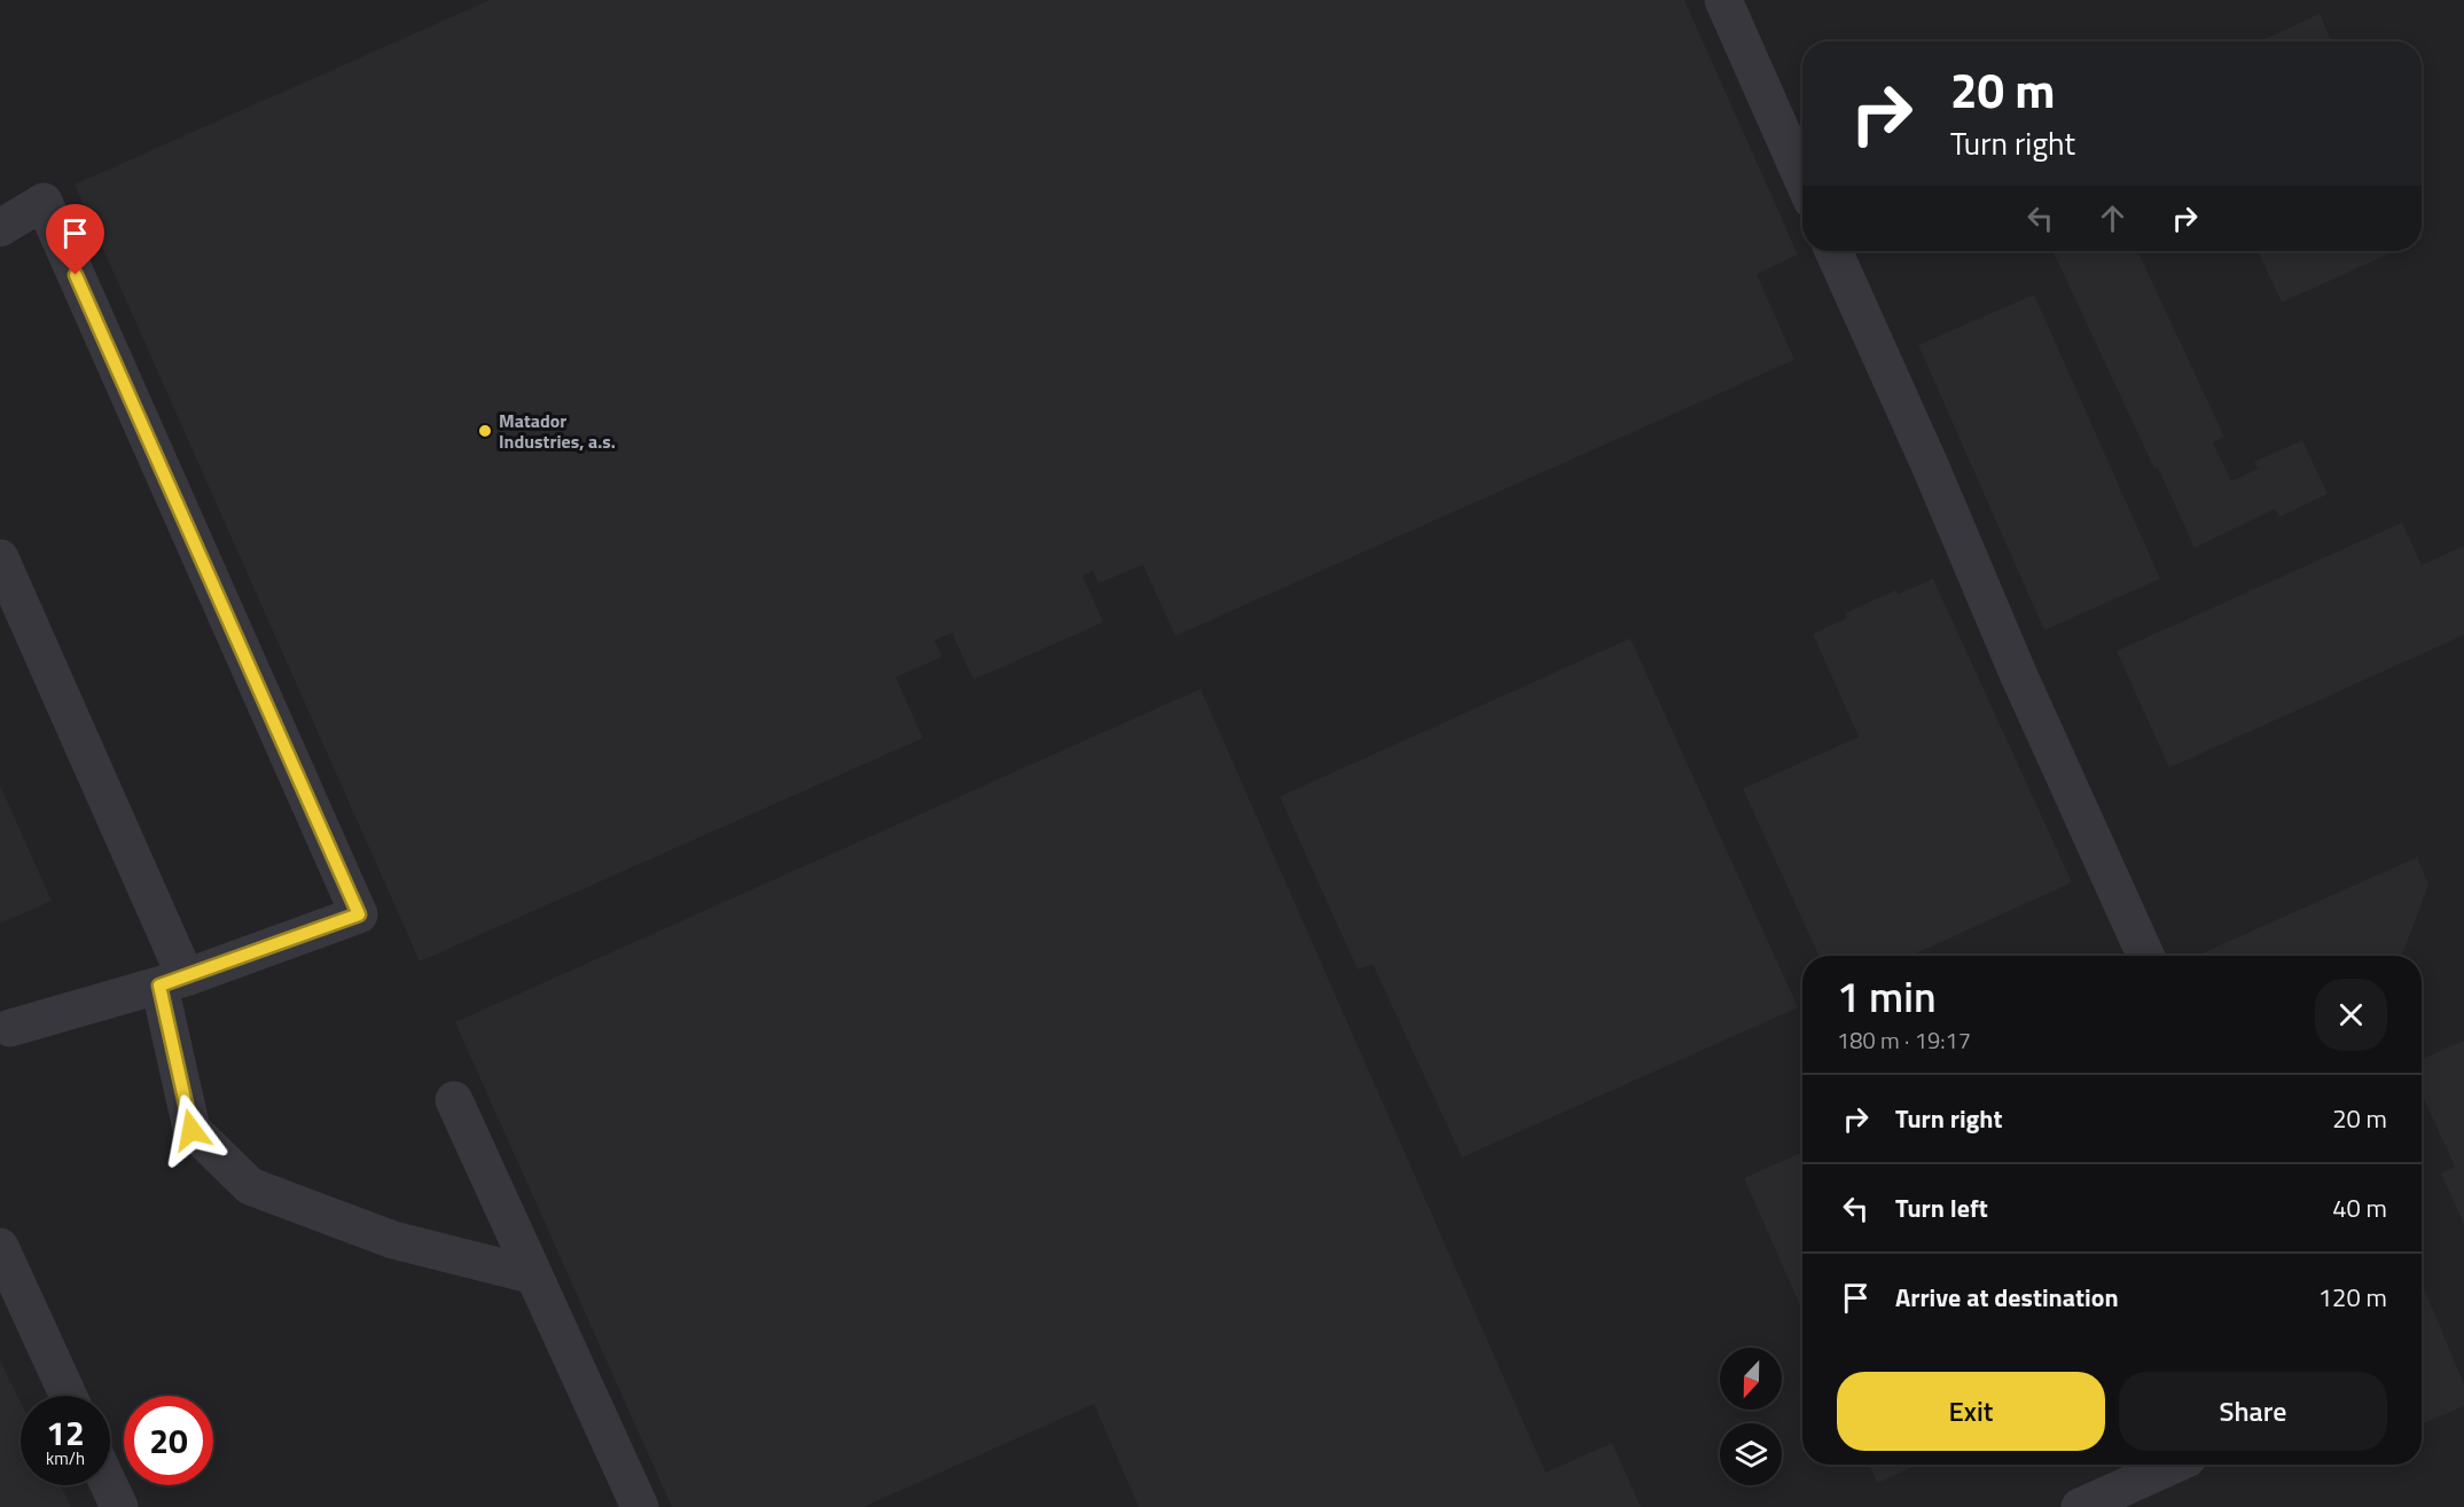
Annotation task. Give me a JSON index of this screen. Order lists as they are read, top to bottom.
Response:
{
  "places": ["Matador Industries, a.s."],
  "north": "bottom",
  "page": {
    "turn": ["20 m", "Turn right"],
    "heading": ["1 min", "180 m · 19:17"],
    "list": [
      {
        "name": "Turn right",
        "value": "20 m"
      },
      {
        "name": "Turn left",
        "value": "40 m"
      },
      {
        "name": "Arrive at destination",
        "value": "120 m"
      }
    ],
    "buttons": ["Exit", "Share"],
    "speed": "12 km/h",
    "limit": "20"
  }
}
